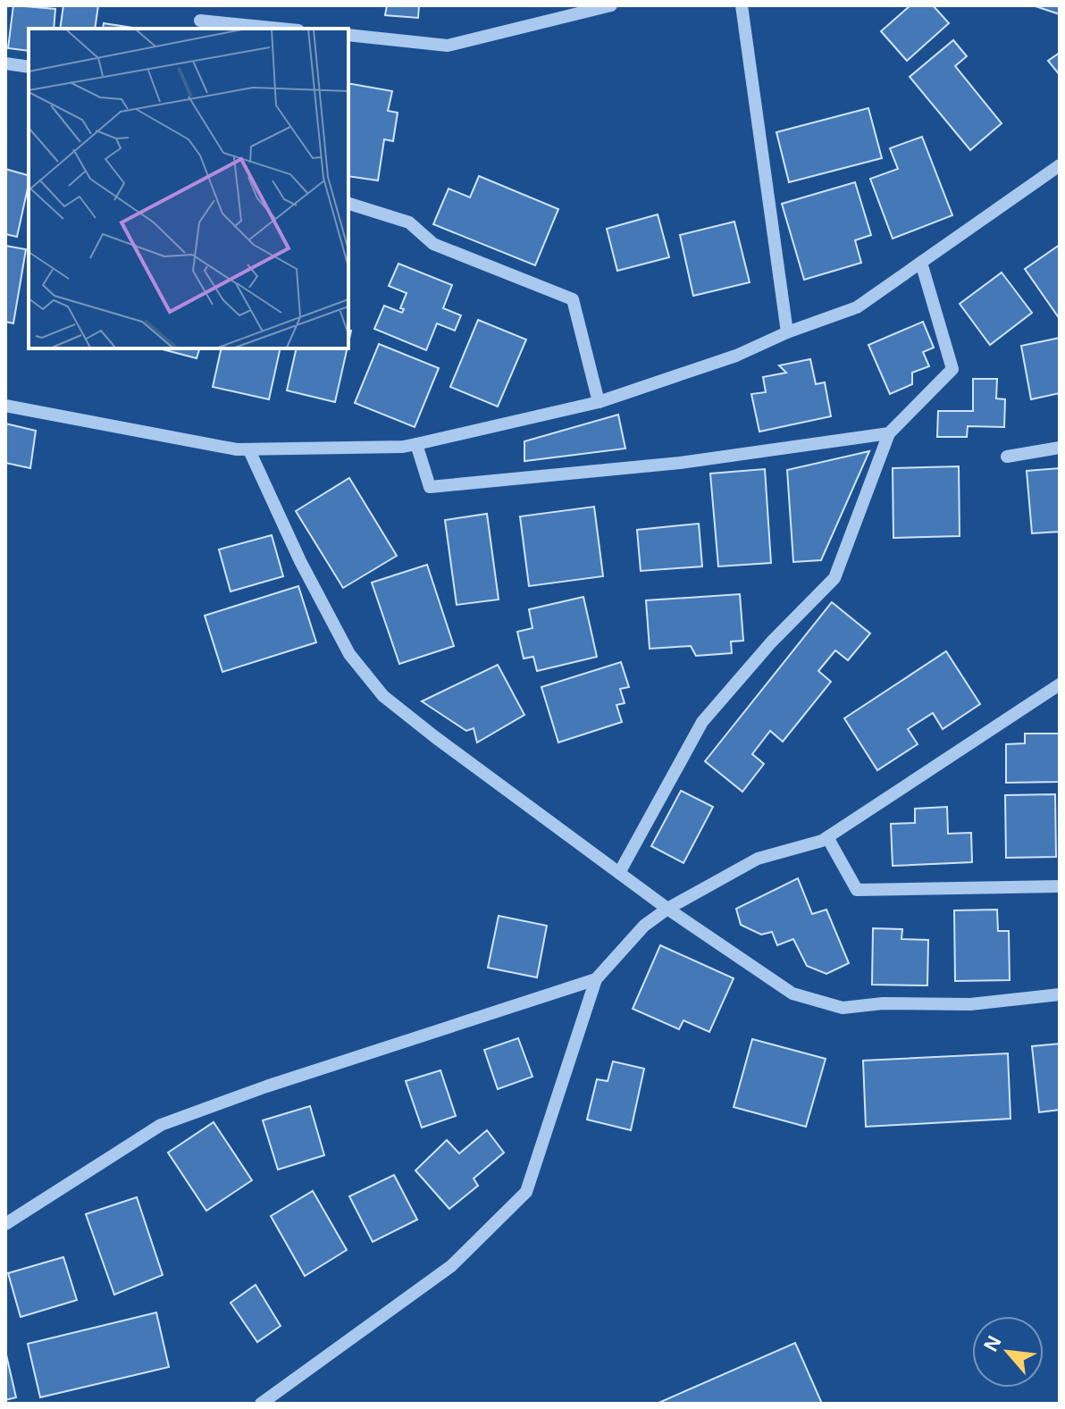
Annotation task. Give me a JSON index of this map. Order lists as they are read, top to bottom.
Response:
{
  "north": "top left"
}
